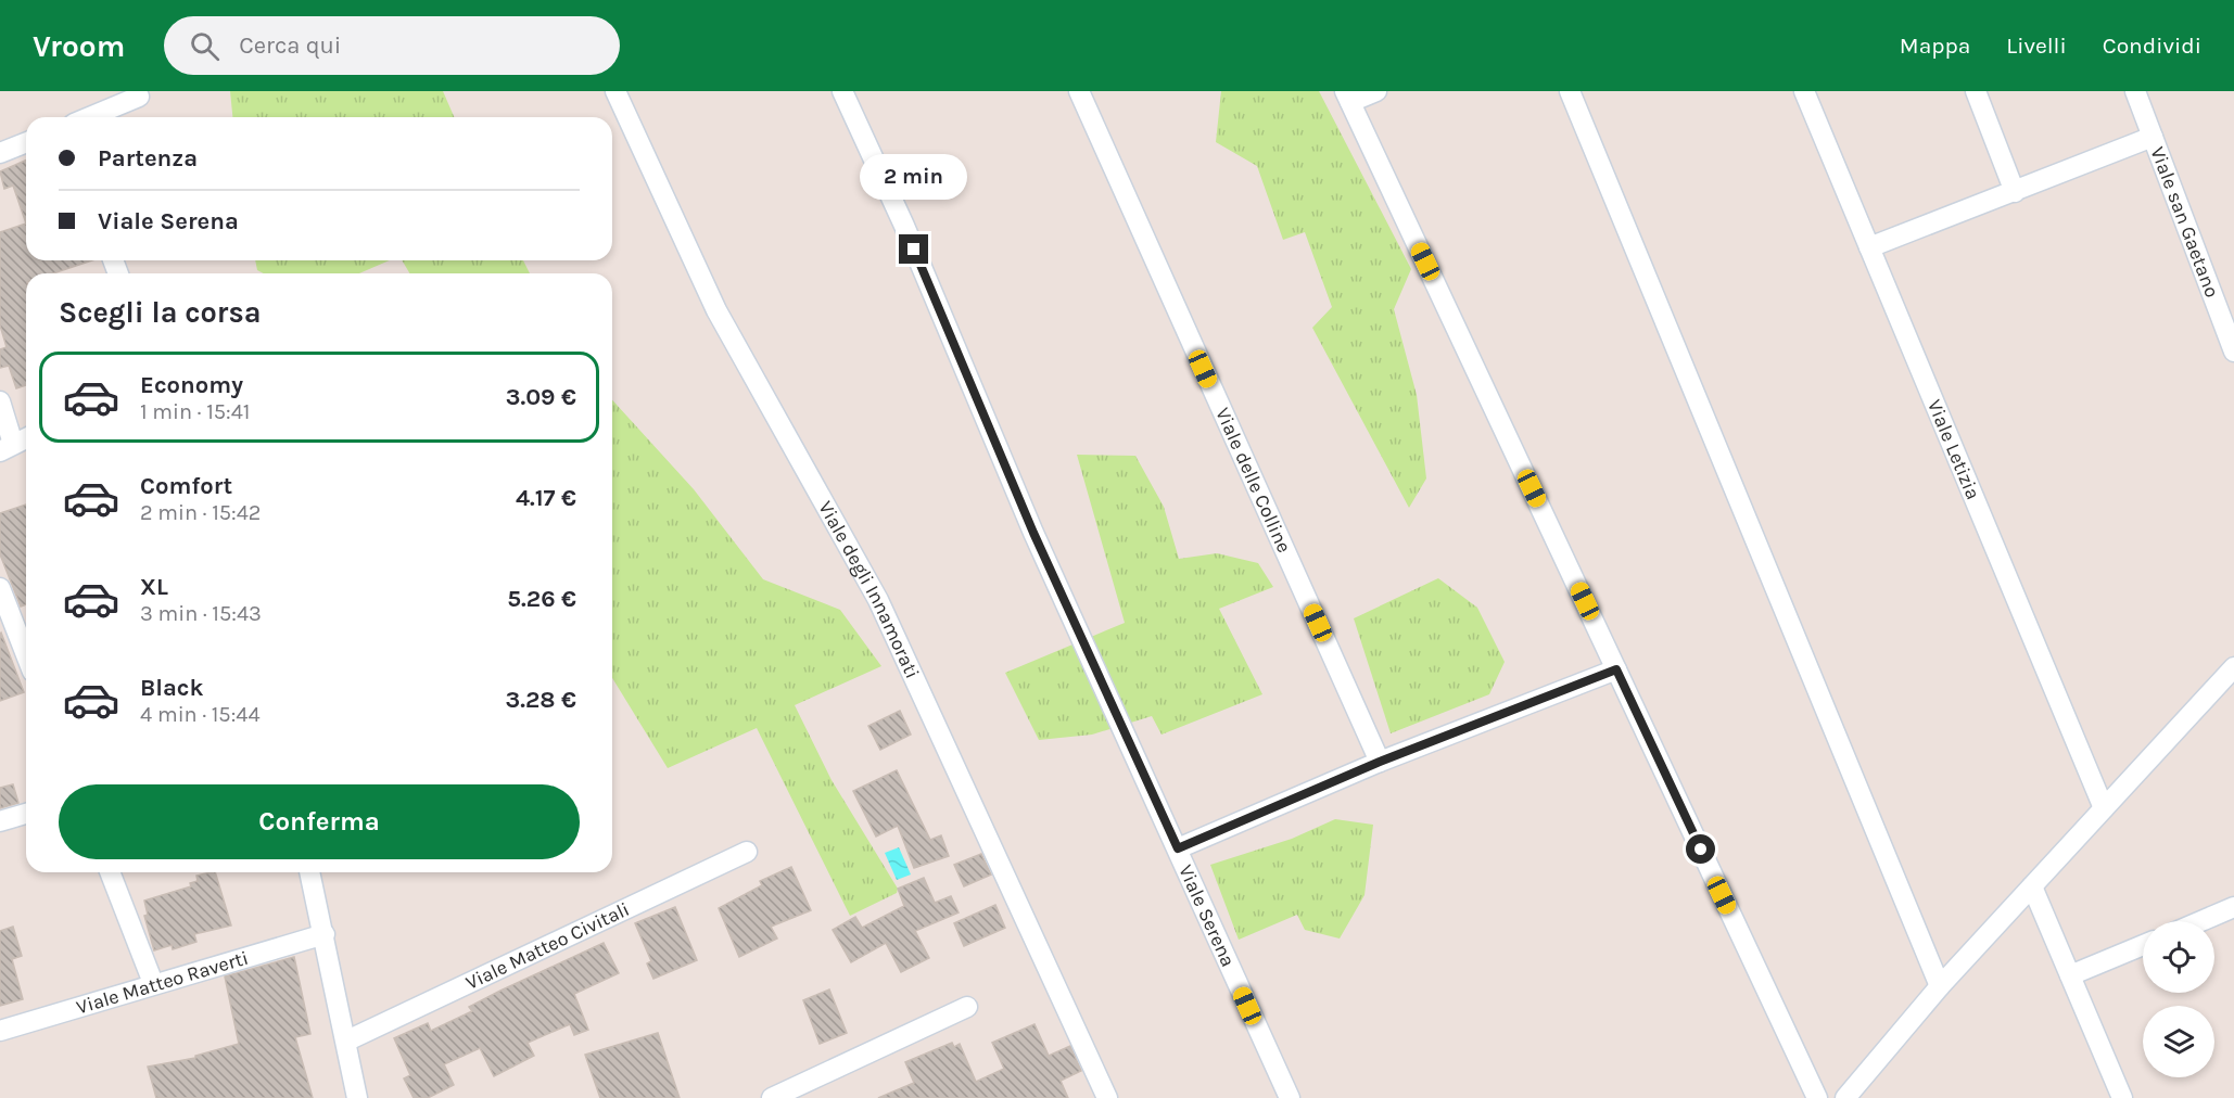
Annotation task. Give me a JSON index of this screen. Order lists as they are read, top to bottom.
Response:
{
  "streets": {
    "street": [
      "Viale san Gaetano",
      "Viale Letizia",
      "Viale delle Colline",
      "Viale degli Innamorati",
      "Viale Serena",
      "Viale Matteo Civitali",
      "Viale Matteo Raverti"
    ]
  },
  "page": {
    "header": "Vroom",
    "search": "Cerca qui",
    "nav": ["Mappa", "Livelli", "Condividi"],
    "banner": ["Partenza", "Viale Serena"],
    "bubble": "2 min",
    "heading": "Scegli la corsa",
    "list": [
      {
        "name": "Economy",
        "note": "1 min · 15:41",
        "value": "3.09 €"
      },
      {
        "name": "Comfort",
        "note": "2 min · 15:42",
        "value": "4.17 €"
      },
      {
        "name": "XL",
        "note": "3 min · 15:43",
        "value": "5.26 €"
      },
      {
        "name": "Black",
        "note": "4 min · 15:44",
        "value": "3.28 €"
      }
    ],
    "buttons": "Conferma"
  }
}
